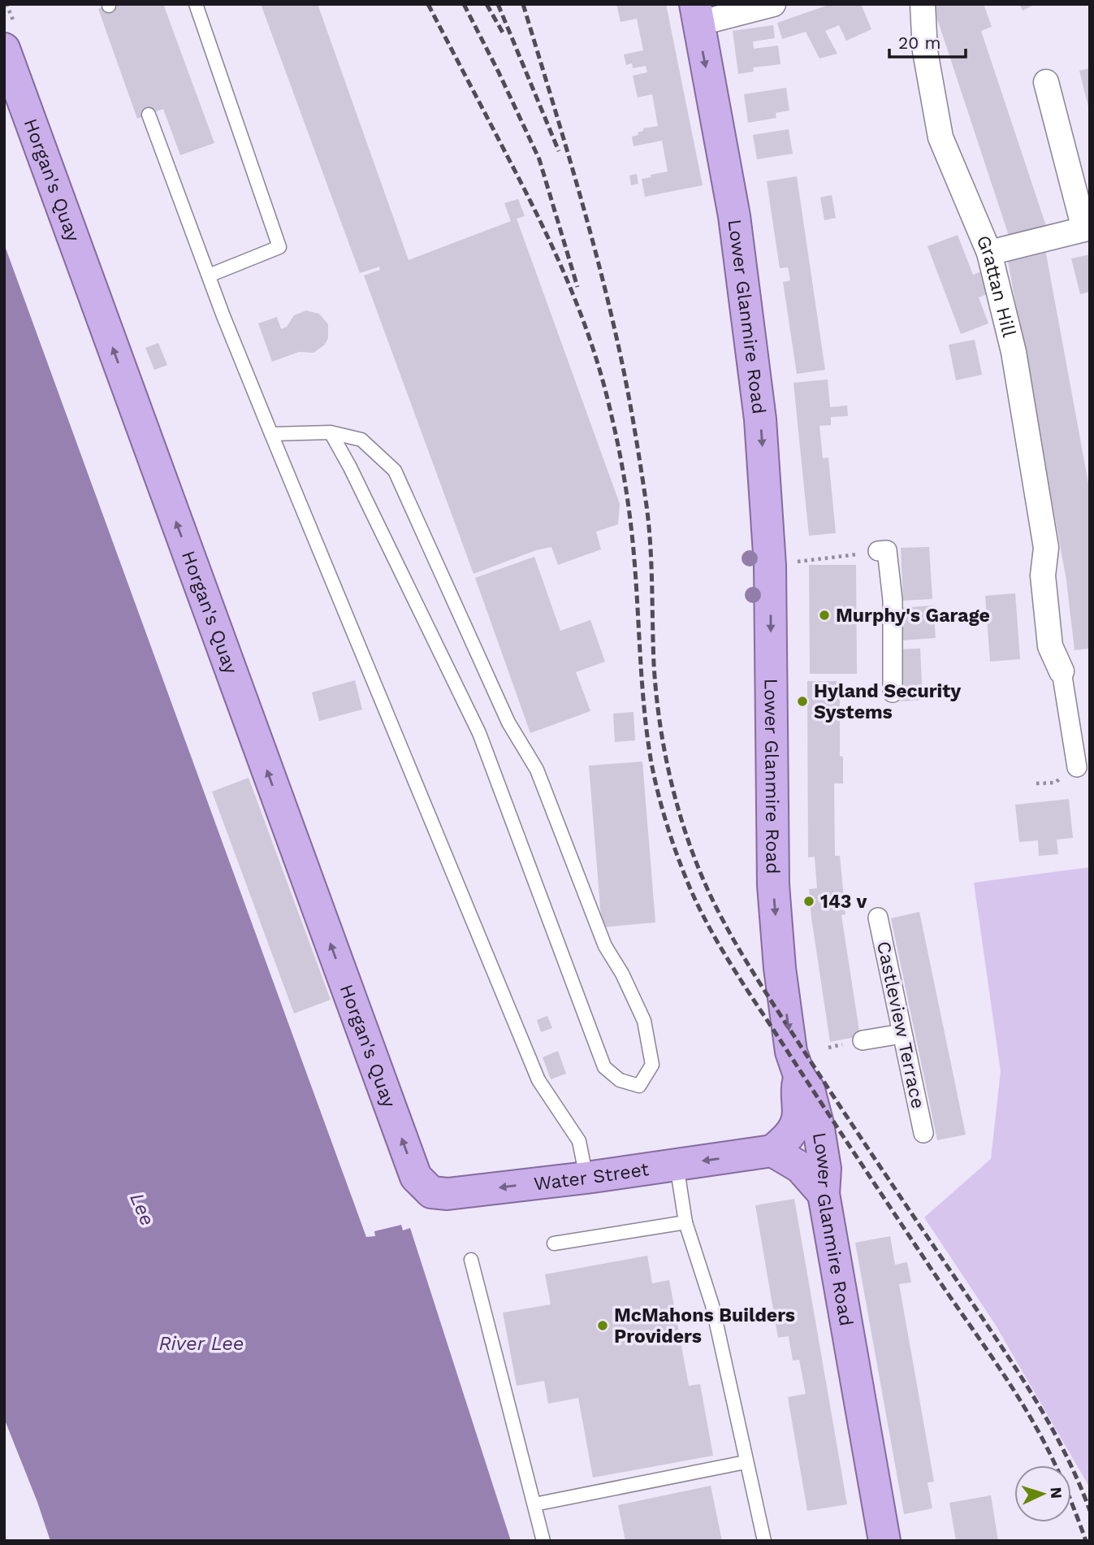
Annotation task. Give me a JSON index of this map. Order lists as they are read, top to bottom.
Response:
{
  "streets": {
    "highway": ["Horgan's Quay", "Lower Glanmire Road", "Water Street"],
    "street": ["Grattan Hill", "Castleview Terrace"]
  },
  "crossings": [
    ["Horgan's Quay", "Water Street"]
  ],
  "one_way": ["Horgan's Quay", "Lower Glanmire Road", "Water Street"],
  "water": ["Lee", "River Lee"],
  "places": [
    "Murphy's Garage",
    "Hyland Security Systems",
    "143 v",
    "McMahons Builders Providers"
  ],
  "scale_bar": "20 m",
  "north": "right"
}
